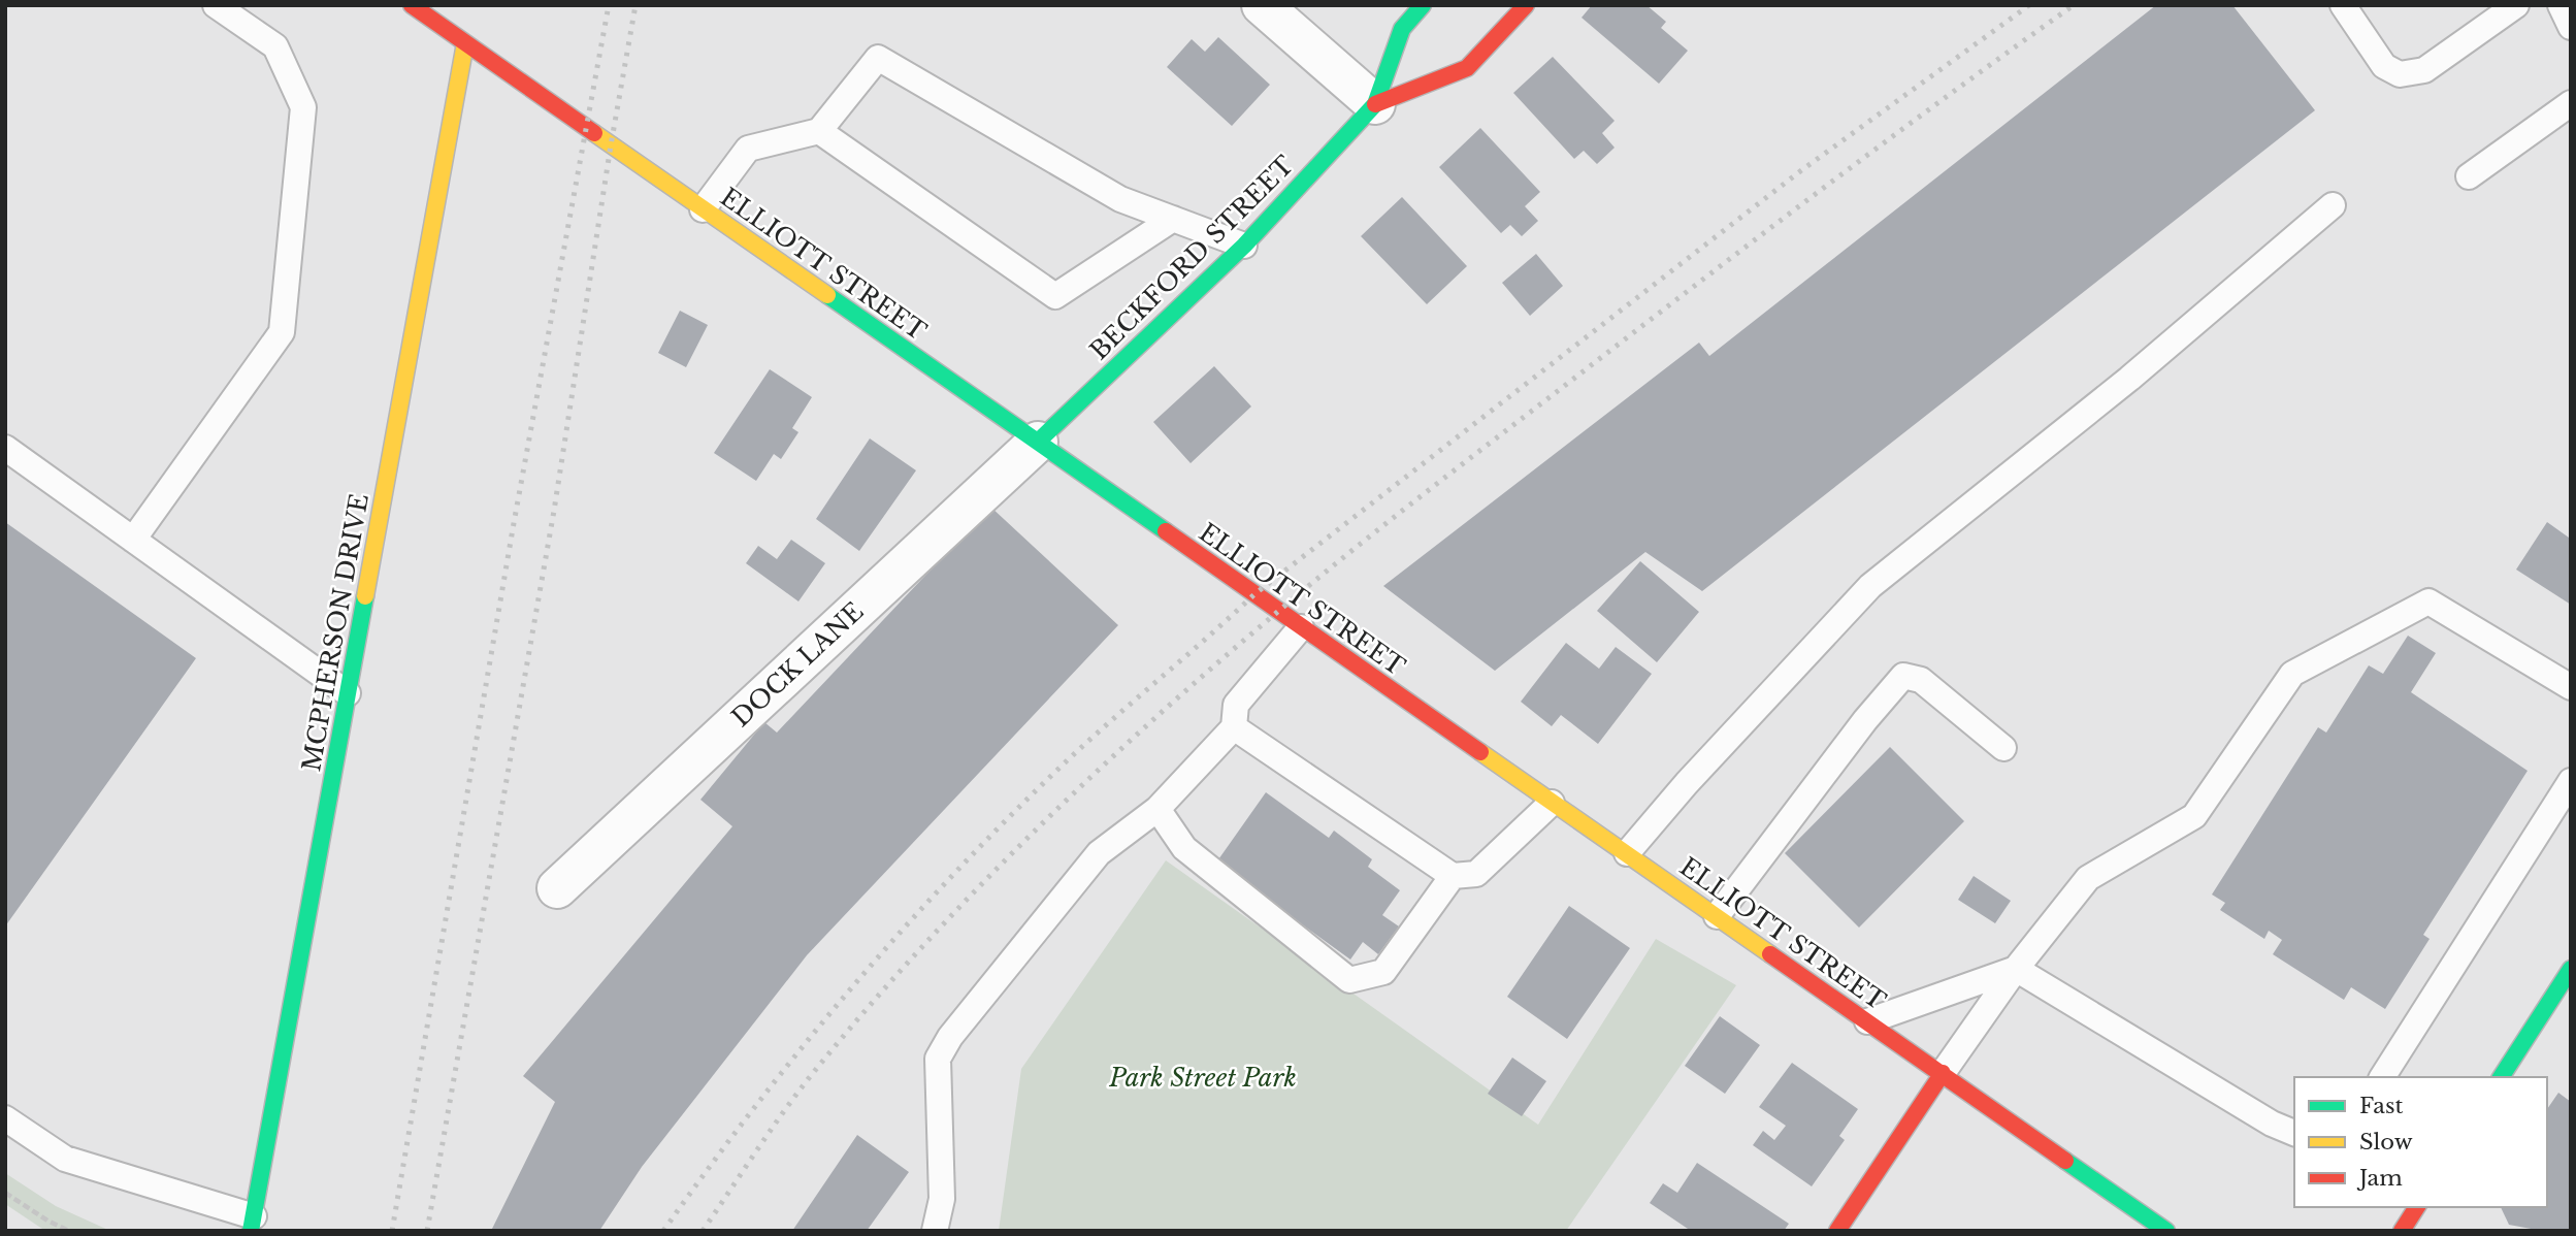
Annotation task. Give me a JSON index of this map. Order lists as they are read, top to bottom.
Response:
{
  "streets": {
    "main road": ["BECKFORD STREET", "ELLIOTT STREET", "MCPHERSON DRIVE"],
    "street": ["DOCK LANE"]
  },
  "crossings": [
    ["BECKFORD STREET", "ELLIOTT STREET"],
    ["BECKFORD STREET", "DOCK LANE"],
    ["ELLIOTT STREET", "MCPHERSON DRIVE"],
    ["ELLIOTT STREET", "DOCK LANE"]
  ],
  "parks": ["Park Street Park"],
  "legend": ["Fast", "Slow", "Jam"]
}
